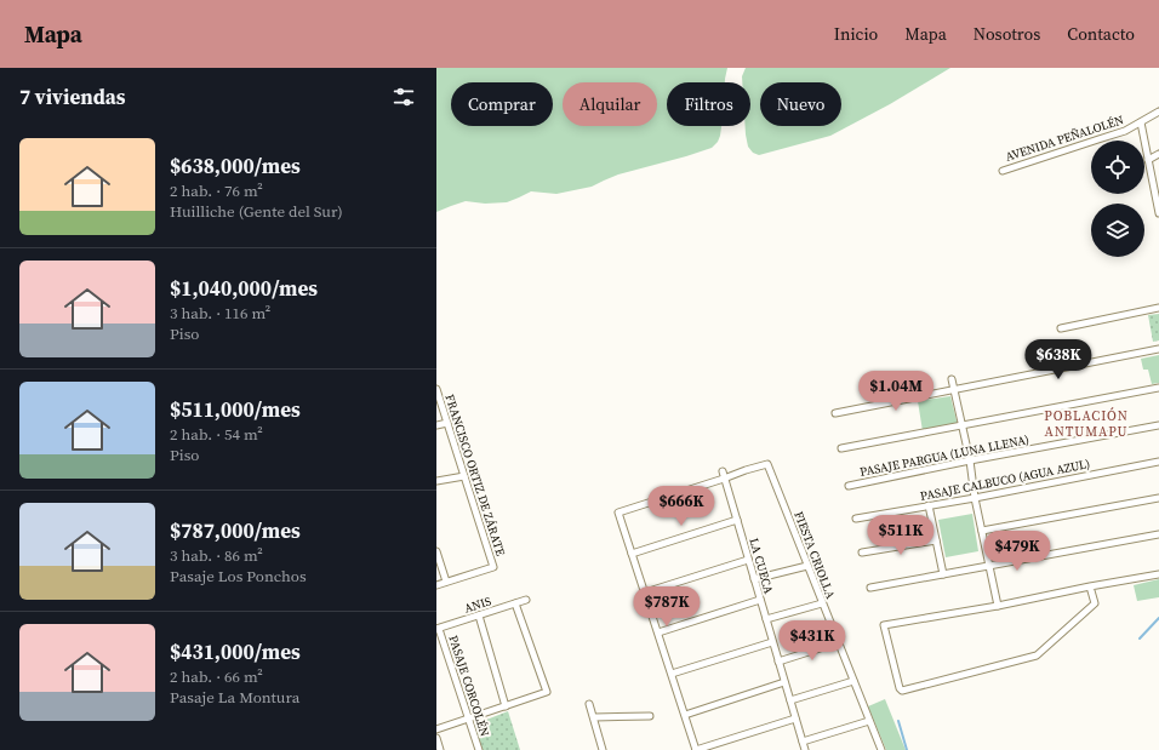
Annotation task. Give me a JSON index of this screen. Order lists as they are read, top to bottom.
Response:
{
  "streets": {
    "street": [
      "AVENIDA PEÑALOLÉN",
      "PASAJE PARGUA (LUNA LLENA)",
      "FRANCISCO ORTIZ DE ZÁRATE",
      "PASAJE CALBUCO (AGUA AZUL)",
      "FIESTA CRIOLLA",
      "LA CUECA",
      "ANIS",
      "PASAJE CORCOLÉN"
    ]
  },
  "crossings": [
    ["FIESTA CRIOLLA", "LA CUECA"],
    ["ANIS", "PASAJE CORCOLÉN"]
  ],
  "districts": ["POBLACIÓN ANTUMAPU"],
  "page": {
    "header": "Mapa",
    "nav": [
      "Inicio",
      "Mapa",
      "Nosotros",
      "Contacto"
    ],
    "heading": "7 viviendas",
    "chip": [
      "Comprar",
      "Alquilar",
      "Filtros",
      "Nuevo"
    ],
    "list": [
      {
        "name": "$638,000/mes",
        "note": "2 hab. · 76 m² · Huilliche (Gente del Sur)"
      },
      {
        "name": "$1,040,000/mes",
        "note": "3 hab. · 116 m² · Piso"
      },
      {
        "name": "$511,000/mes",
        "note": "2 hab. · 54 m² · Piso"
      },
      {
        "name": "$787,000/mes",
        "note": "3 hab. · 86 m² · Pasaje Los Ponchos"
      },
      {
        "name": "$431,000/mes",
        "note": "2 hab. · 66 m² · Pasaje La Montura"
      }
    ],
    "price": [
      "$638K",
      "$1.04M",
      "$666K",
      "$511K",
      "$479K",
      "$787K",
      "$431K"
    ]
  }
}
